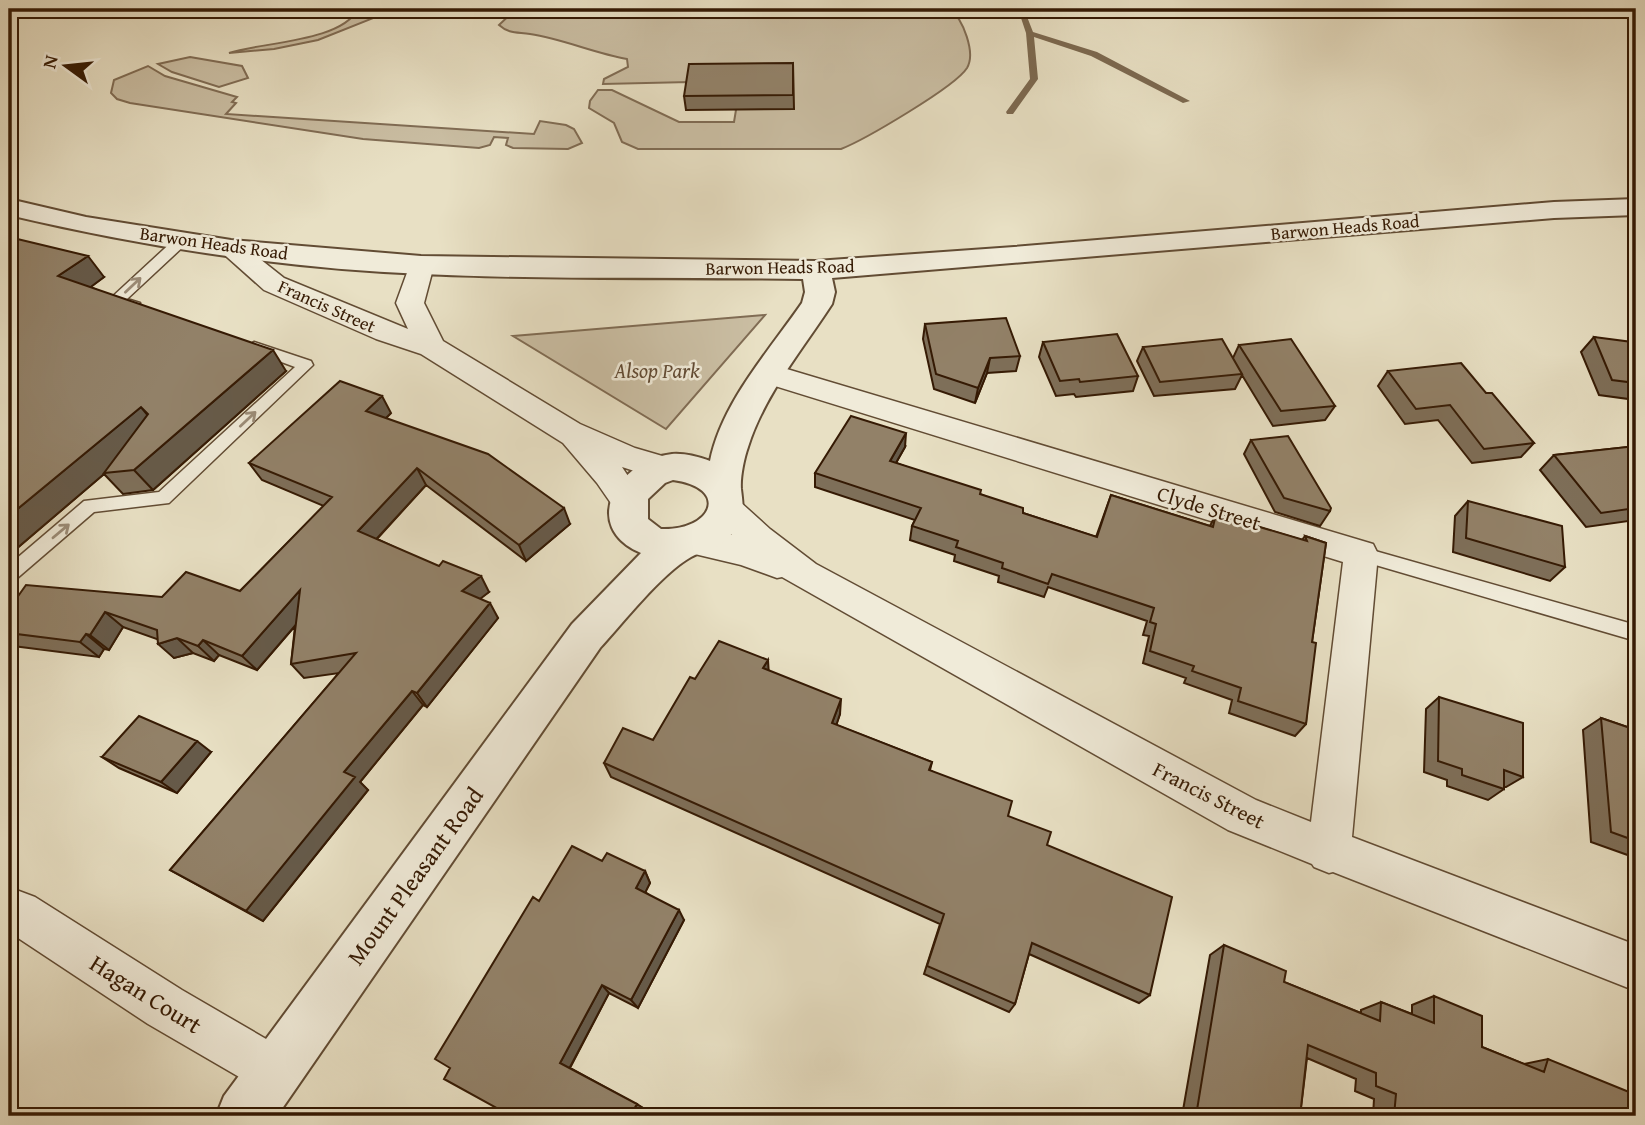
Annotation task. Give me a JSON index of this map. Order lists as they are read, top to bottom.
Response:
{
  "streets": {
    "street": [
      "Barwon Heads Road",
      "Francis Street",
      "Clyde Street",
      "Mount Pleasant Road",
      "Hagan Court"
    ]
  },
  "crossings": [
    ["Barwon Heads Road", "Francis Street"],
    ["Francis Street", "Mount Pleasant Road"],
    ["Mount Pleasant Road", "Hagan Court"]
  ],
  "parks": ["Alsop Park"],
  "north": "left"
}
